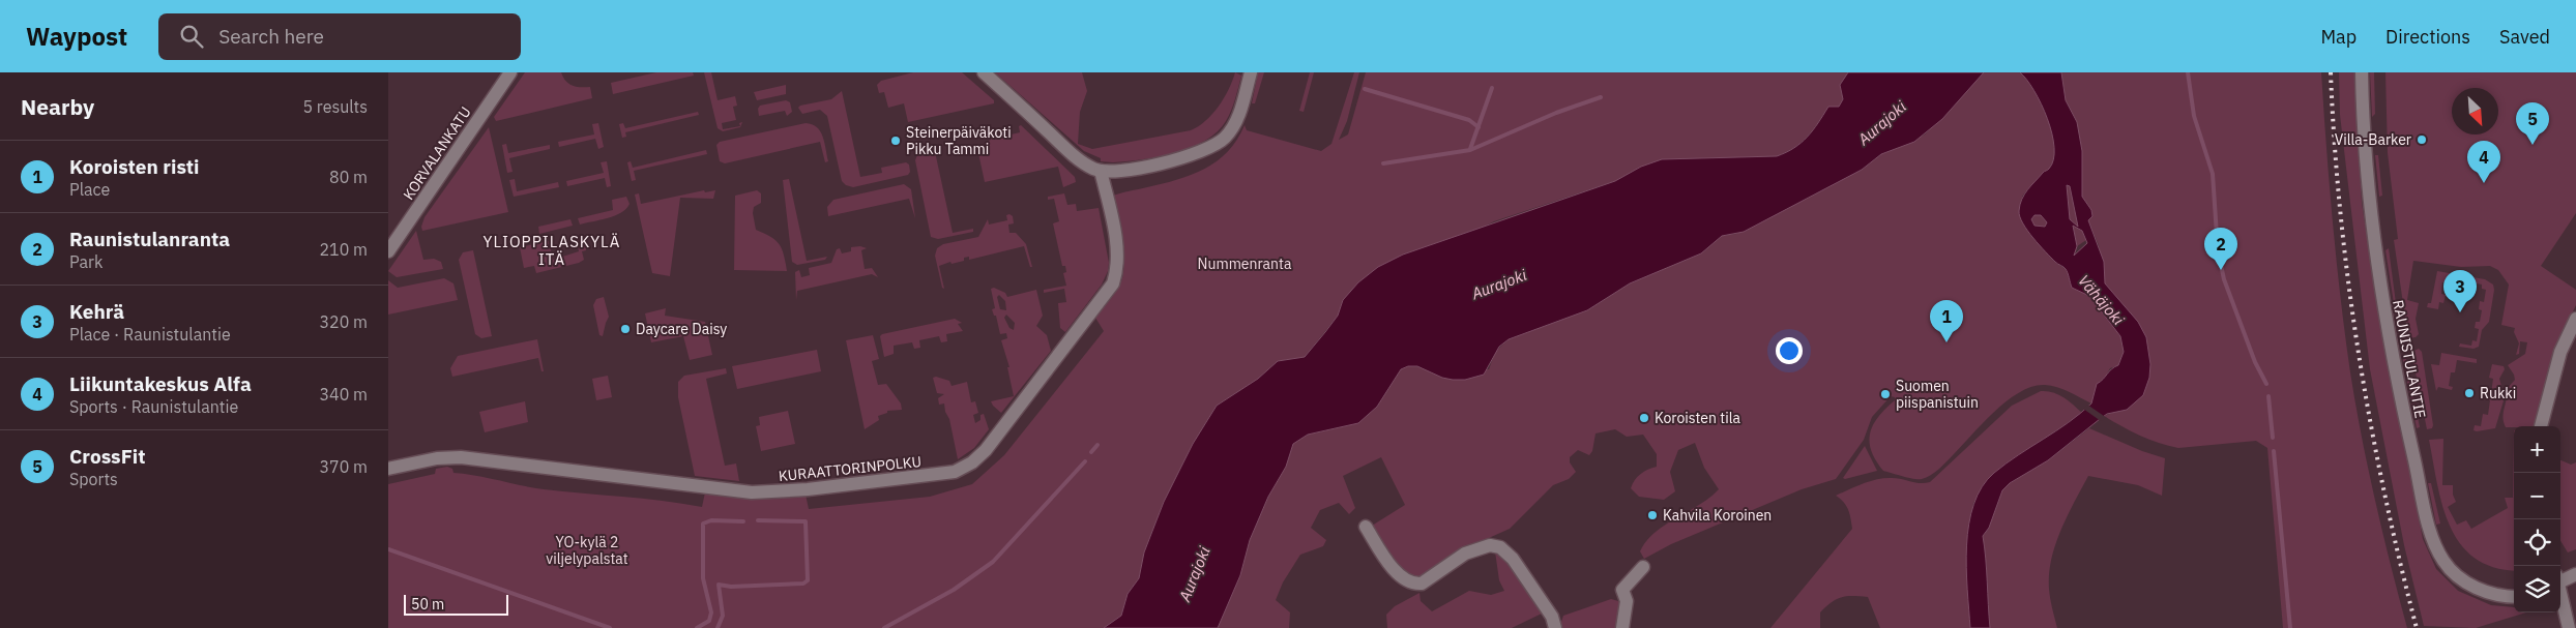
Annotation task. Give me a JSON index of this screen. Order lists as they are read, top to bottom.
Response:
{
  "streets": {
    "street": ["KORVALANKATU", "RAUNISTULANTIE", "KURAATTORINPOLKU"]
  },
  "districts": ["YLIOPPILASKYLÄ ITÄ"],
  "water": ["Aurajoki", "Vähäjoki"],
  "parks": ["Nummenranta", "YO-kylä 2 viljelypalstat"],
  "places": [
    "Villa-Barker",
    "Steinerpäiväkoti Pikku Tammi",
    "Daycare Daisy",
    "Rukki",
    "Suomen piispanistuin",
    "Koroisten tila",
    "Kahvila Koroinen"
  ],
  "scale_bar": "50 m",
  "north": "bottom right",
  "page": {
    "header": "Waypost",
    "search": "Search here",
    "nav": ["Map", "Directions", "Saved"],
    "heading": ["Nearby", "5 results"],
    "pins": [
      "5",
      "4",
      "2",
      "3",
      "1"
    ],
    "list": [
      {
        "mark": "1",
        "name": "Koroisten risti",
        "note": "Place",
        "value": "80 m"
      },
      {
        "mark": "2",
        "name": "Raunistulanranta",
        "note": "Park",
        "value": "210 m"
      },
      {
        "mark": "3",
        "name": "Kehrä",
        "note": "Place · Raunistulantie",
        "value": "320 m"
      },
      {
        "mark": "4",
        "name": "Liikuntakeskus Alfa",
        "note": "Sports · Raunistulantie",
        "value": "340 m"
      },
      {
        "mark": "5",
        "name": "CrossFit",
        "note": "Sports",
        "value": "370 m"
      }
    ],
    "map_buttons": ["+", "−"],
    "scale": "50 m"
  }
}
